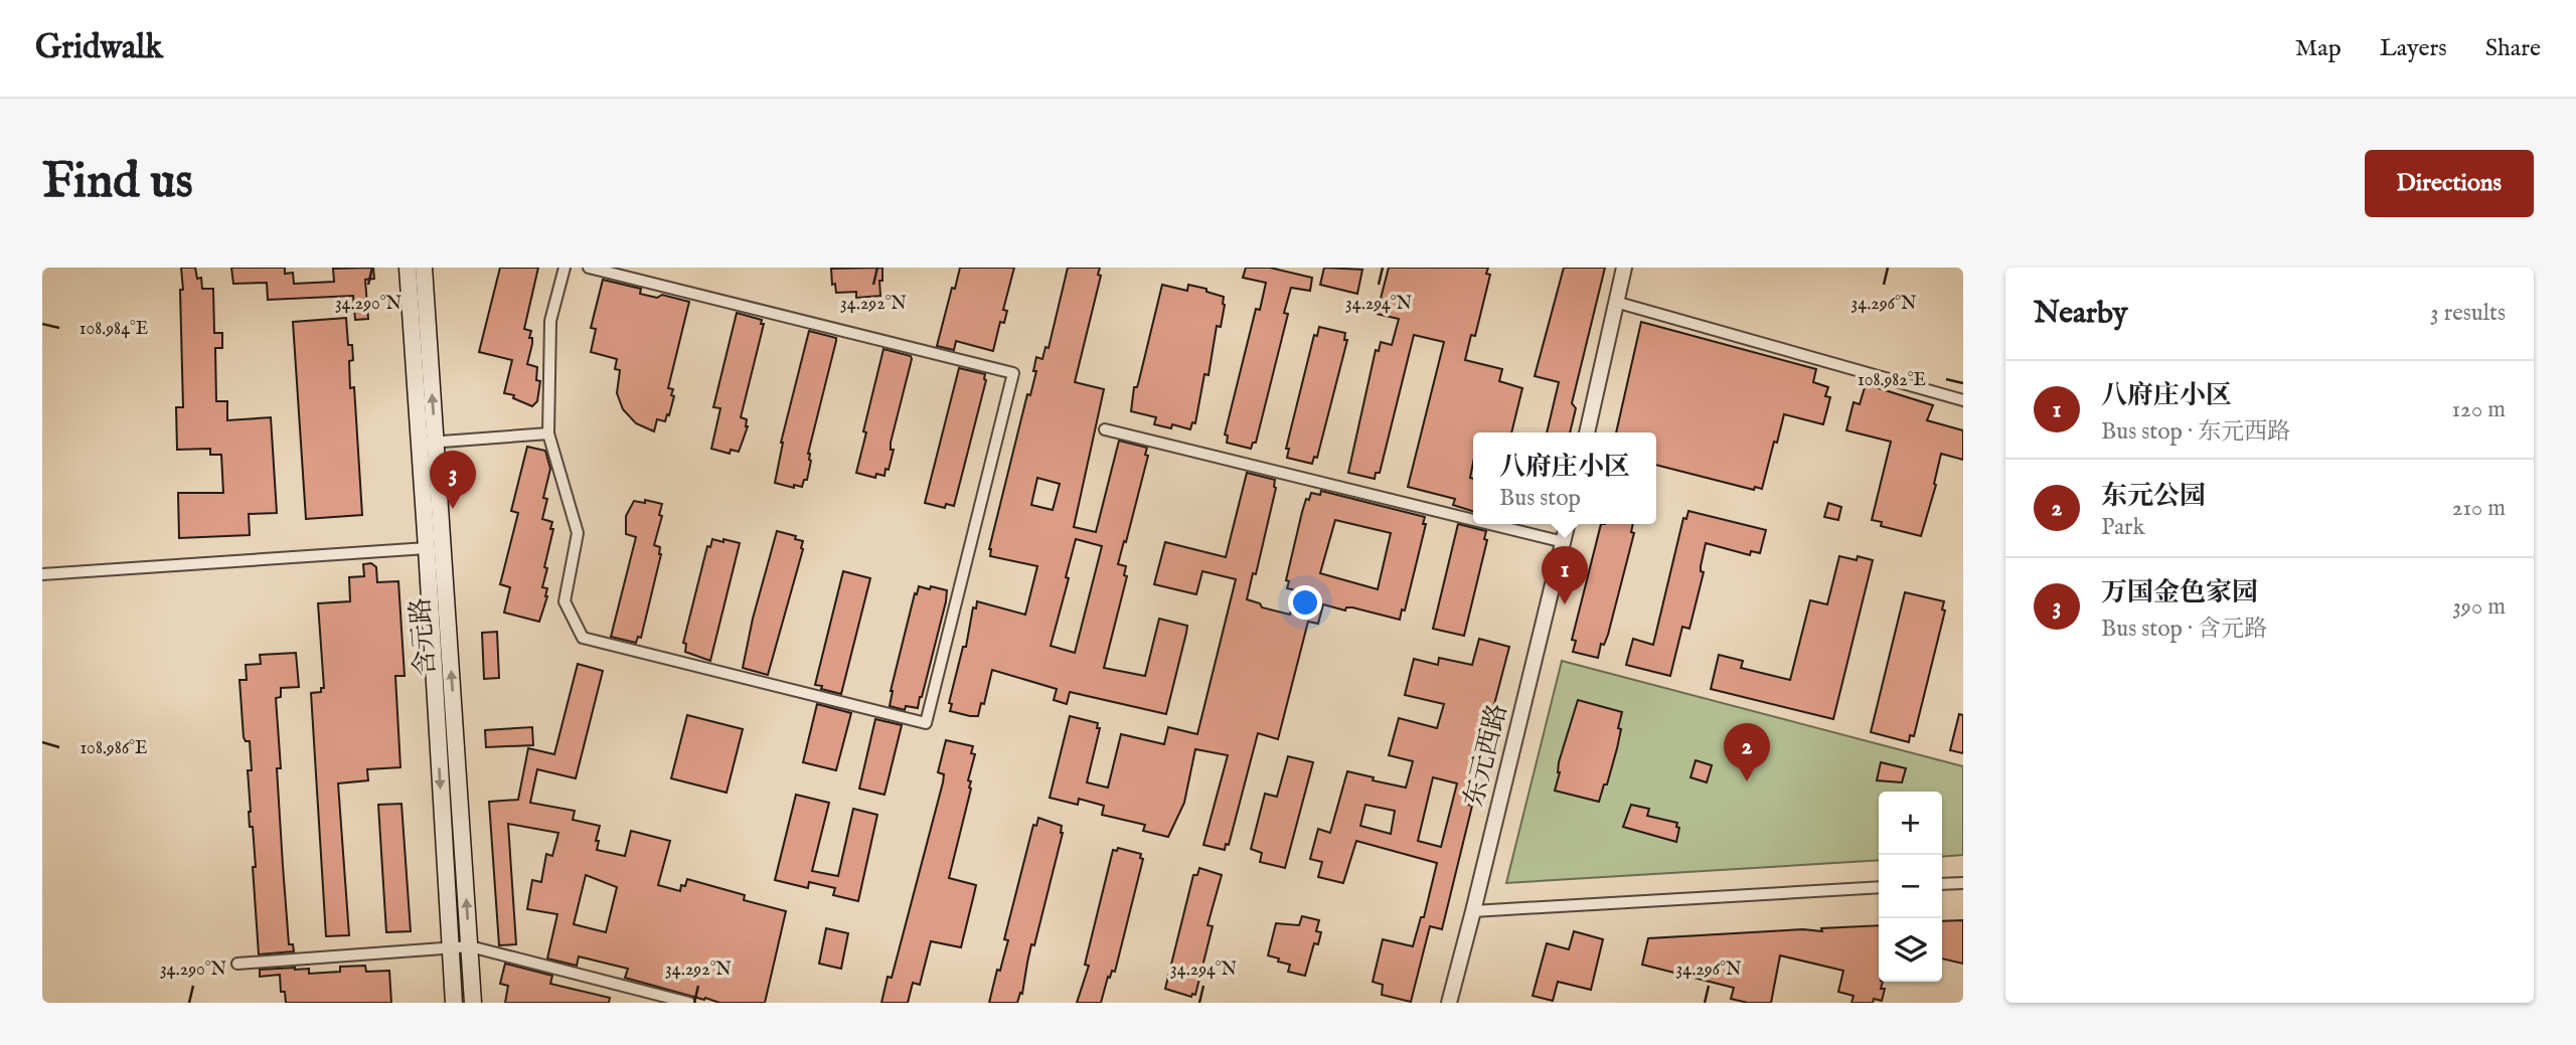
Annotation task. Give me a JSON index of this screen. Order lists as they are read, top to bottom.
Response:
{
  "streets": {
    "main road": ["含元路"],
    "street": ["东元西路"]
  },
  "page": {
    "header": "Gridwalk",
    "nav": ["Map", "Layers", "Share"],
    "buttons": "Directions",
    "title": "Find us",
    "heading": ["Nearby", "3 results"],
    "list": [
      {
        "mark": "1",
        "name": "八府庄小区",
        "note": "Bus stop · 东元西路",
        "value": "120 m"
      },
      {
        "mark": "2",
        "name": "东元公园",
        "note": "Park",
        "value": "210 m"
      },
      {
        "mark": "3",
        "name": "万国金色家园",
        "note": "Bus stop · 含元路",
        "value": "390 m"
      }
    ],
    "popup": ["八府庄小区", "Bus stop"],
    "pins": ["3", "1", "2"],
    "map_buttons": ["+", "−"]
  },
  "coordinates": [
    "34.290°N",
    "34.292°N",
    "34.294°N",
    "34.296°N",
    "108.984°E",
    "108.982°E",
    "108.986°E"
  ]
}
